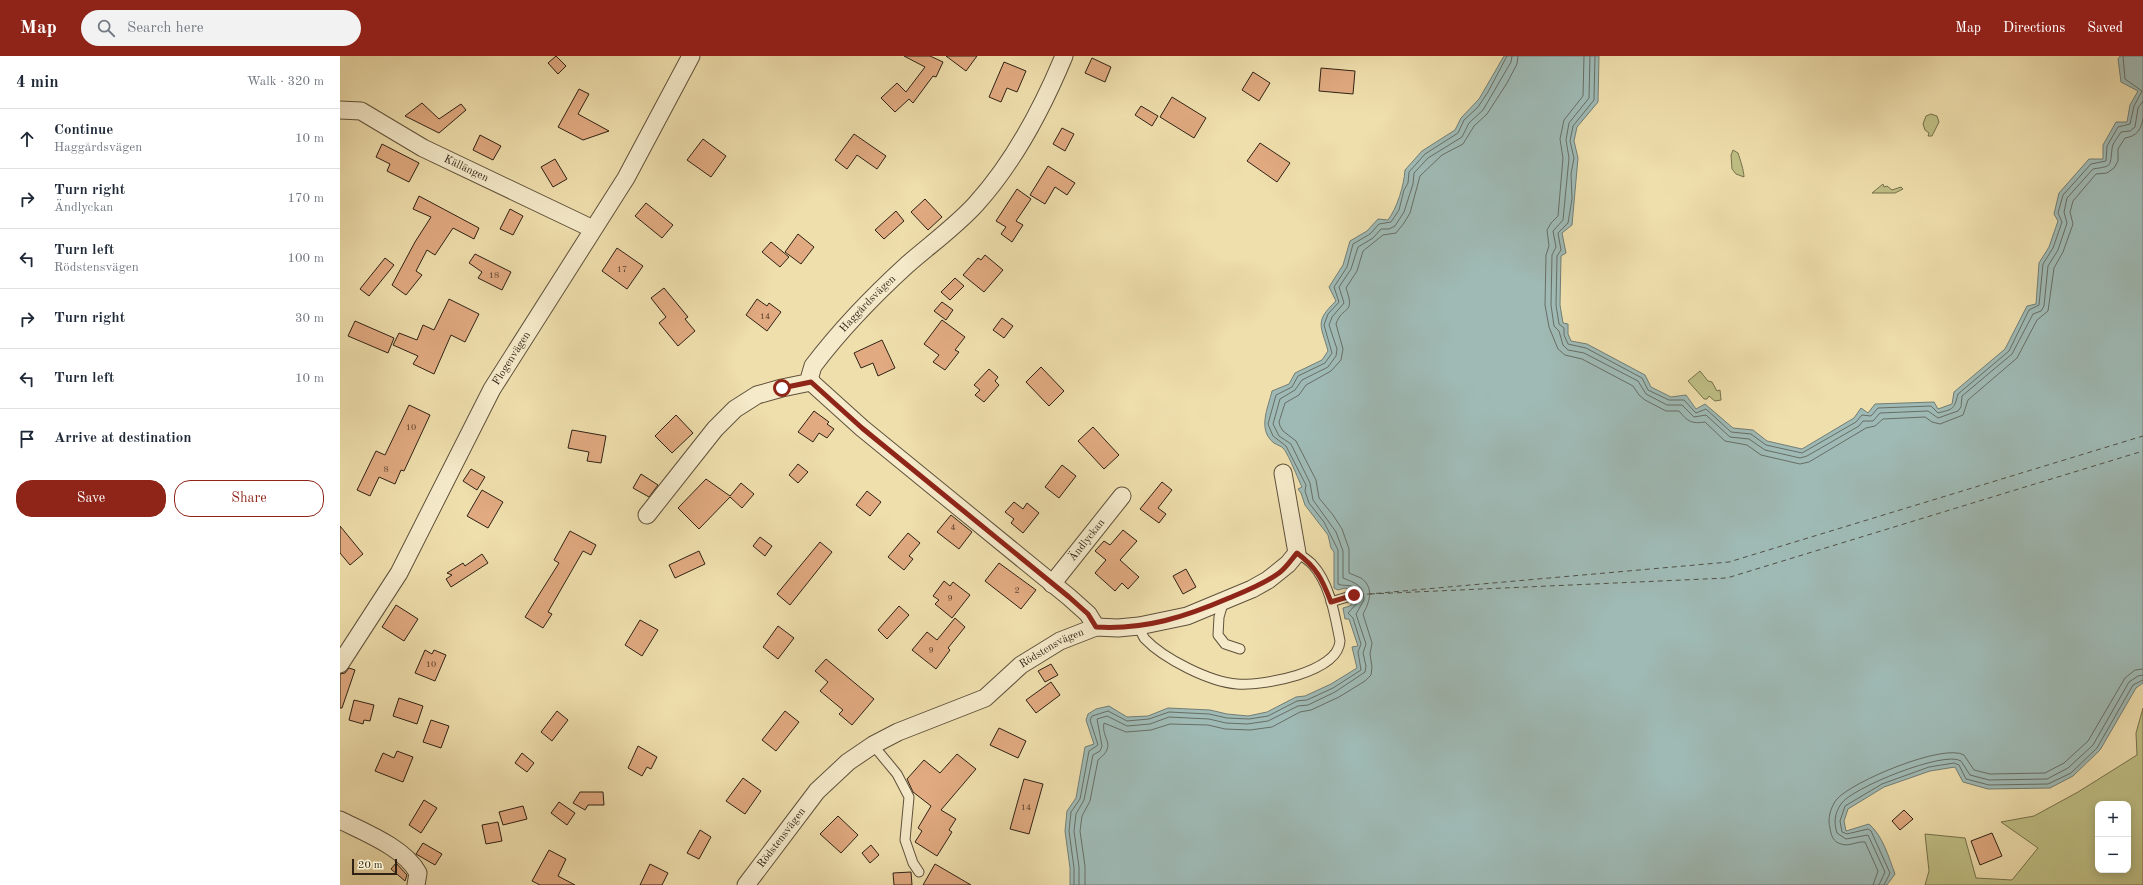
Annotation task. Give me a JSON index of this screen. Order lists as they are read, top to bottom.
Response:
{
  "streets": {
    "street": [
      "Källängen",
      "Haggårdsvägen",
      "Flogenvägen",
      "Ändlyckan",
      "Rödstensvägen"
    ]
  },
  "crossings": [
    ["Källängen", "Flogenvägen"]
  ],
  "house_numbers": [
    "17",
    "18",
    "14",
    "10",
    "8",
    "4",
    "2",
    "9",
    "9",
    "10",
    "14"
  ],
  "scale_bar": "20 m",
  "page": {
    "header": "Map",
    "search": "Search here",
    "nav": ["Map", "Directions", "Saved"],
    "heading": ["4 min", "Walk · 320 m"],
    "list": [
      ["Continue", "Haggårdsvägen", "10 m"],
      ["Turn right", "Ändlyckan", "170 m"],
      ["Turn left", "Rödstensvägen", "100 m"],
      ["Turn right", "30 m"],
      ["Turn left", "10 m"],
      "Arrive at destination"
    ],
    "buttons": ["Save", "Share"],
    "map_buttons": ["+", "−"],
    "scale": "20 m"
  }
}
